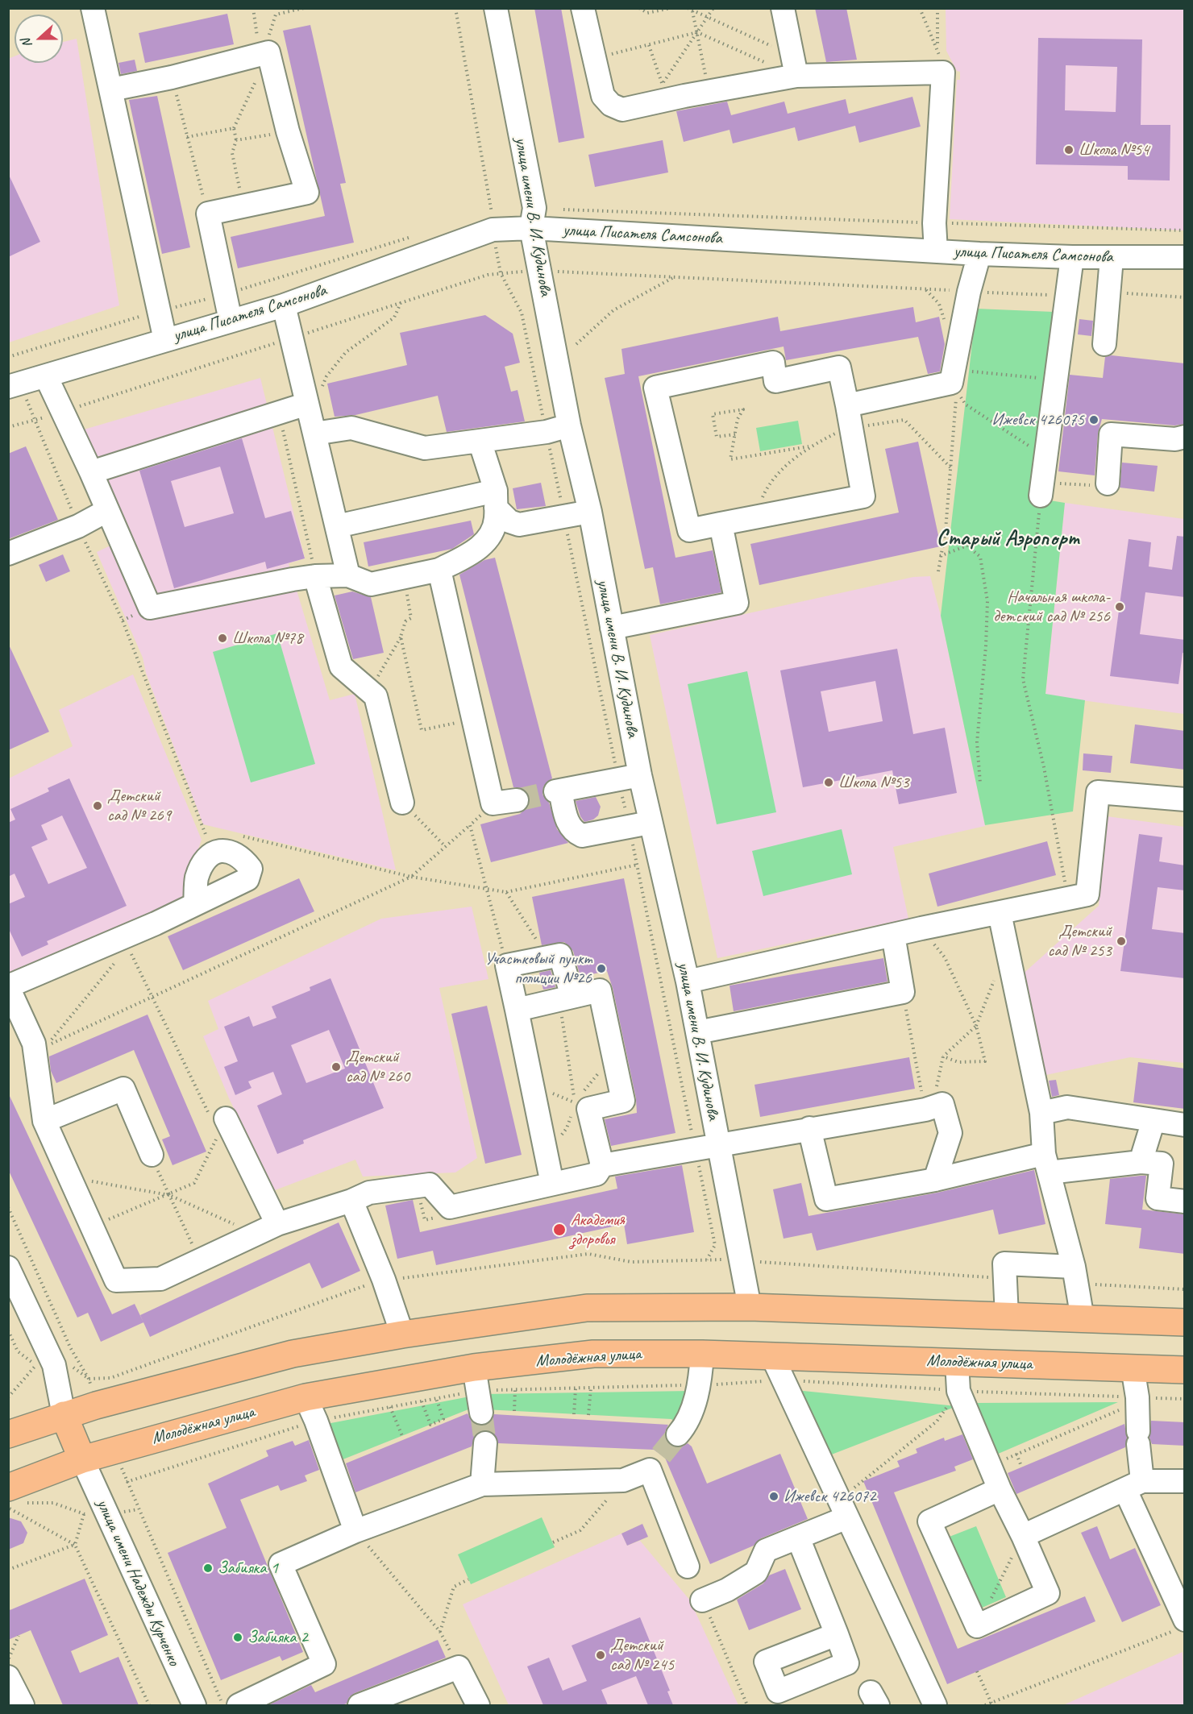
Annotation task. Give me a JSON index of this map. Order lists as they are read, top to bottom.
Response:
{
  "streets": {
    "main road": ["Молодёжная улица"],
    "street": ["улица имени В. И. Кудинова", "улица Писателя Самсонова", "улица имени Надежды Курченко"]
  },
  "crossings": [
    ["улица имени В. И. Кудинова", "улица Писателя Самсонова"],
    ["Молодёжная улица", "улица имени Надежды Курченко"]
  ],
  "districts": ["Старый Аэропорт"],
  "places": [
    "Школа №54",
    "Ижевск 426075",
    "Начальная школа- детский сад № 256",
    "Школа №78",
    "Школа №53",
    "Детский сад № 269",
    "Детский сад № 253",
    "Участковый пункт полиции №26",
    "Детский сад № 260",
    "Академия здоровья",
    "Ижевск 426072",
    "Забияка 1",
    "Забияка 2",
    "Детский сад № 245"
  ],
  "north": "left"
}
